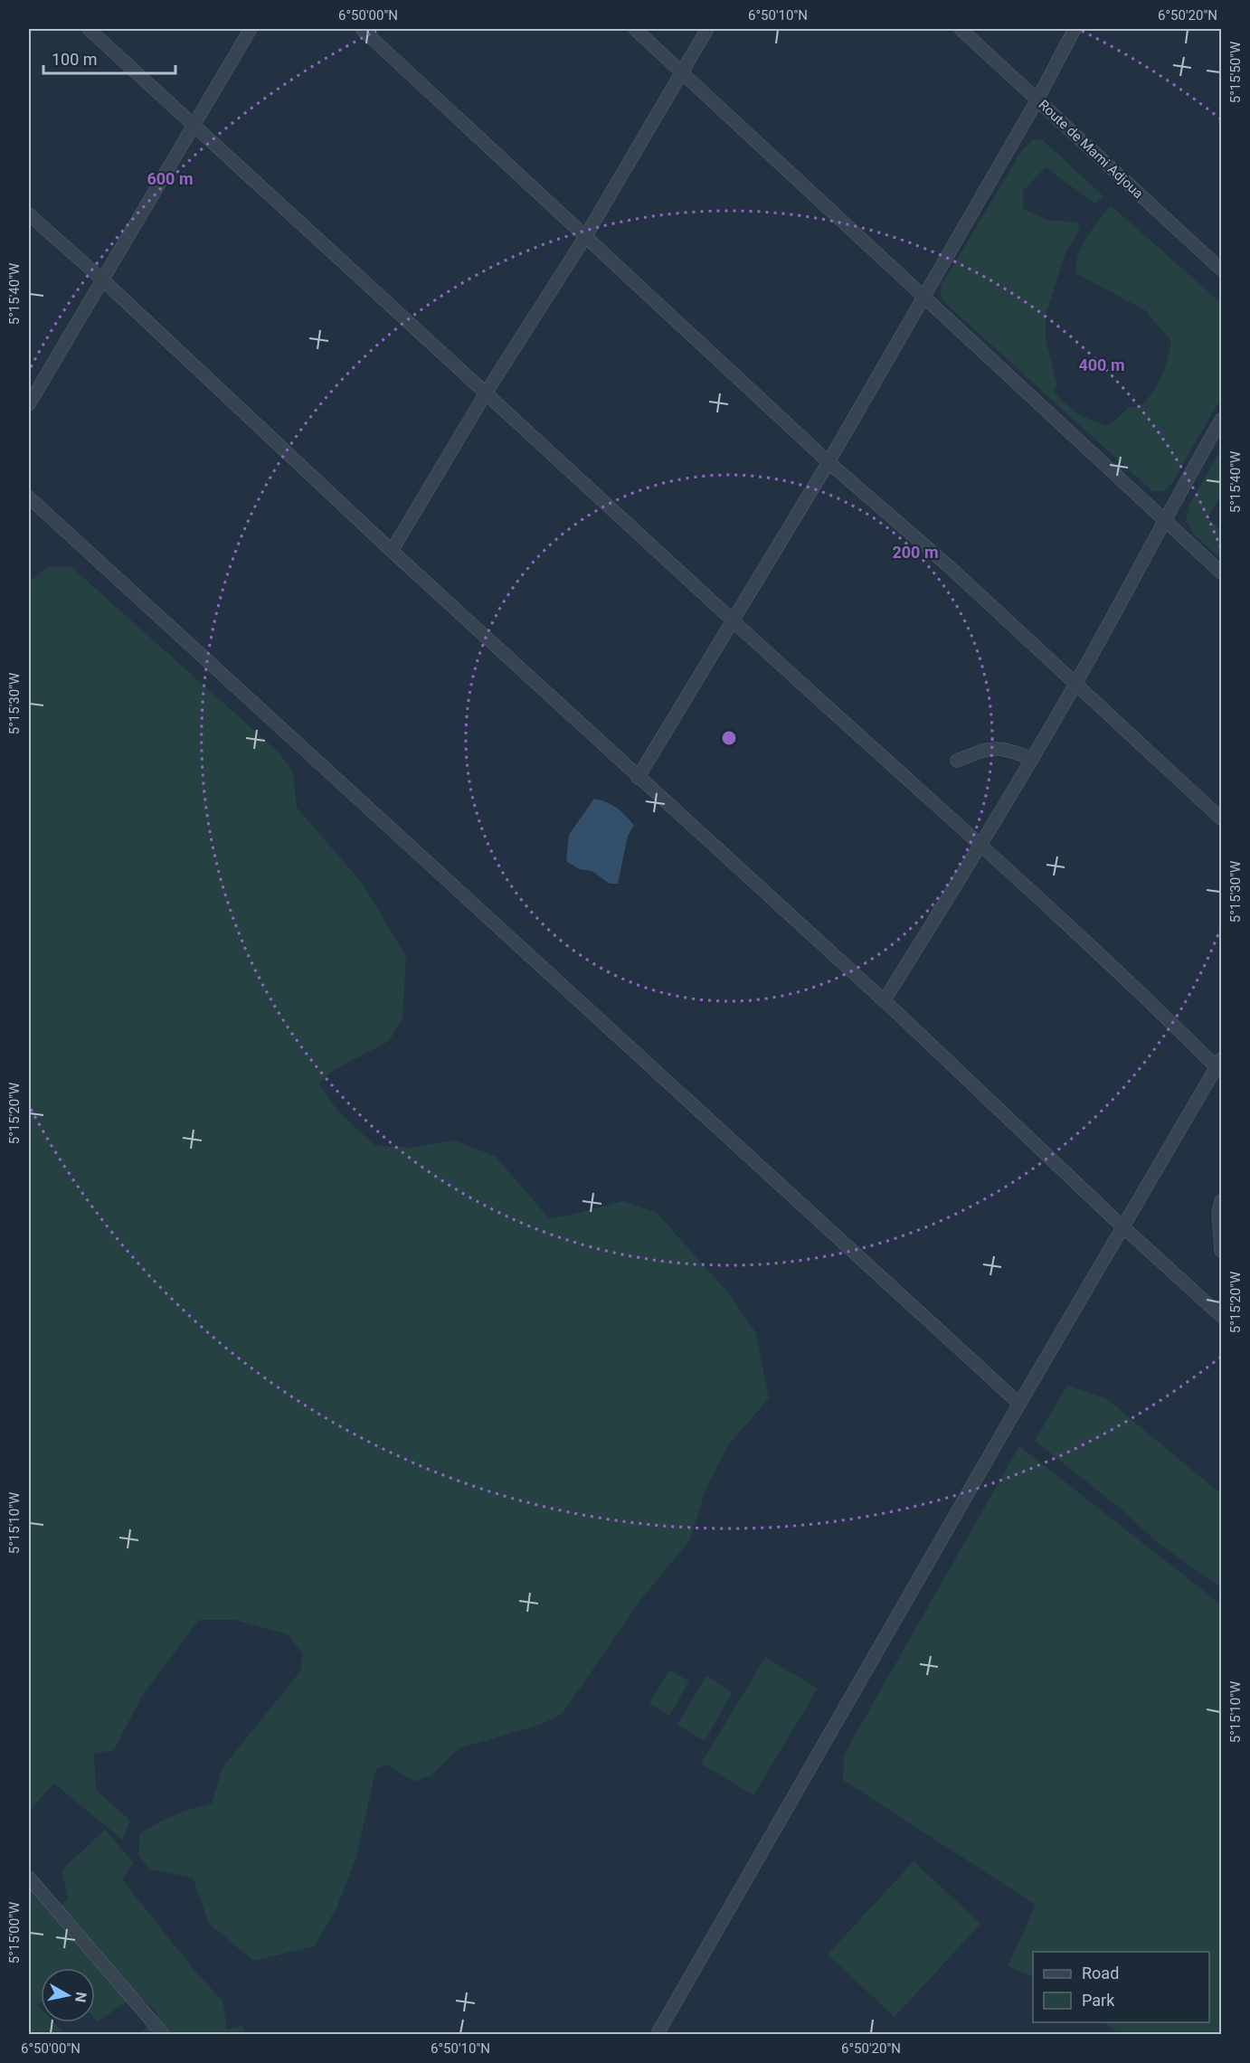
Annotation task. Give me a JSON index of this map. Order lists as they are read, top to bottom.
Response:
{
  "streets": {
    "street": ["Route de Mami Adjoua"]
  },
  "legend": ["Road", "Park"],
  "scale_bar": "100 m",
  "north": "right",
  "coordinates": [
    "6°50'00\"N",
    "6°50'10\"N",
    "6°50'20\"N",
    "5°15'50\"W",
    "5°15'40\"W",
    "5°15'30\"W",
    "5°15'20\"W",
    "5°15'10\"W",
    "5°15'00\"W"
  ],
  "rings": ["600 m", "400 m", "200 m"]
}
